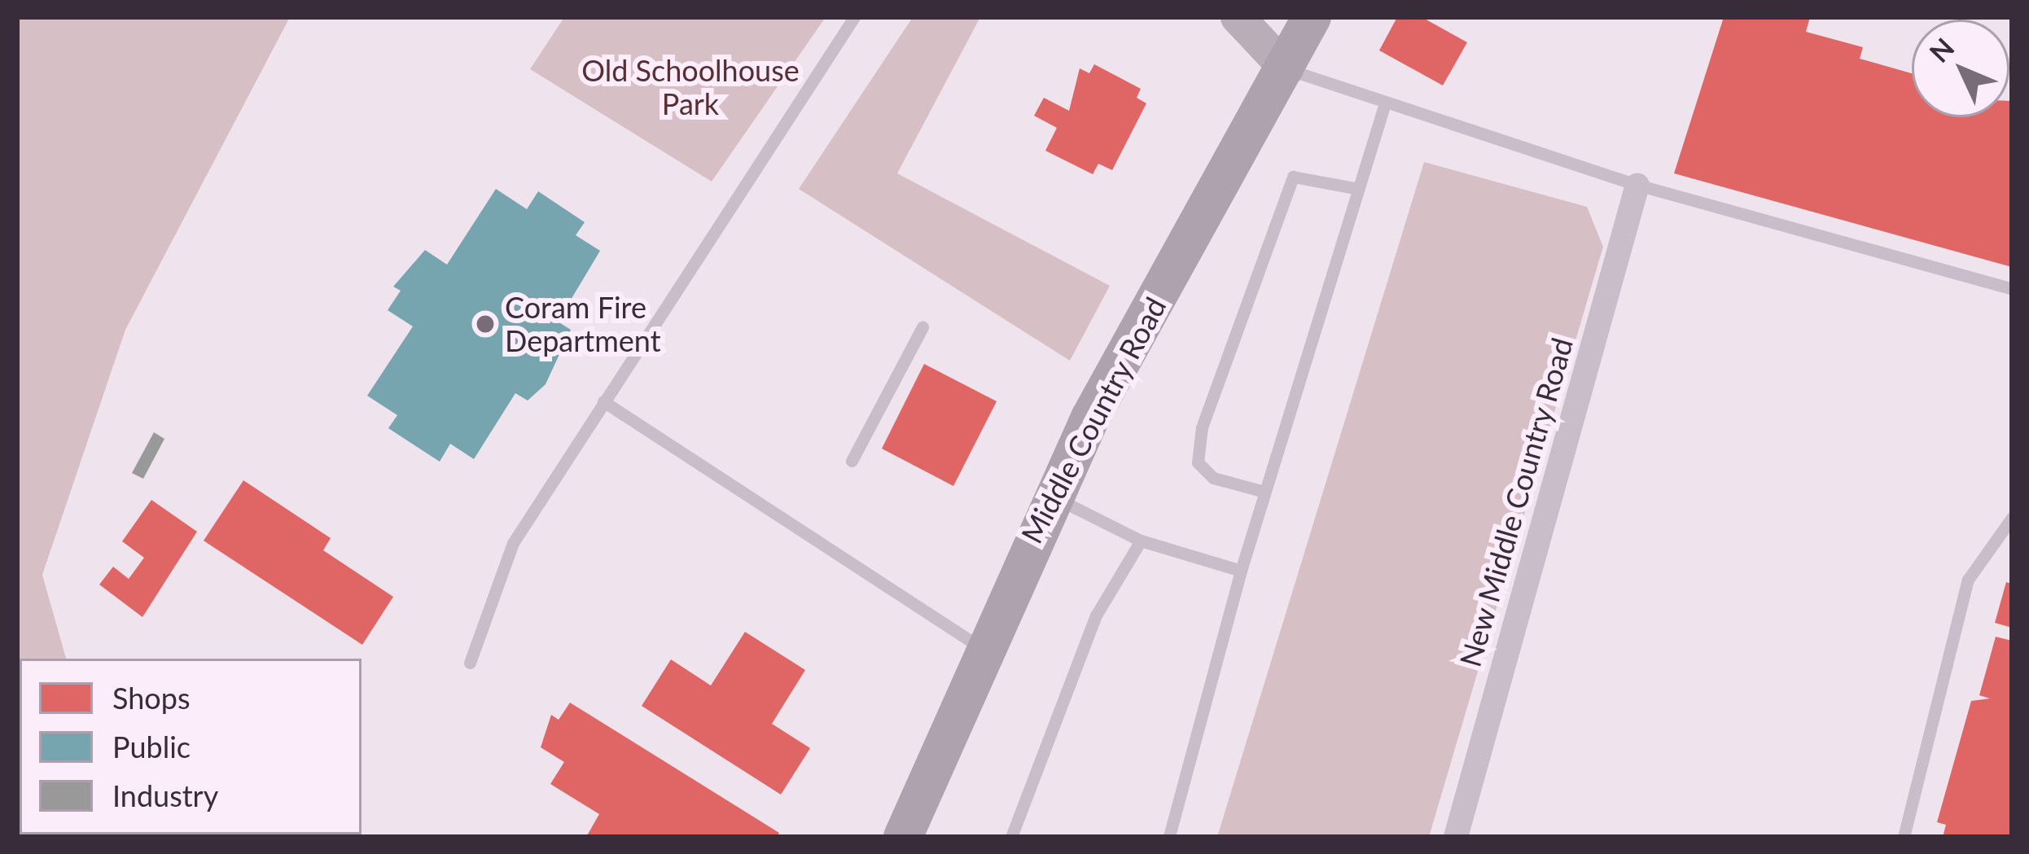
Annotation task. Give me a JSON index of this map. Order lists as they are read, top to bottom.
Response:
{
  "streets": {
    "main road": ["Middle Country Road"],
    "street": ["New Middle Country Road"]
  },
  "parks": ["Old Schoolhouse Park"],
  "places": ["Coram Fire Department"],
  "legend": ["Shops", "Public", "Industry"],
  "north": "top left"
}
